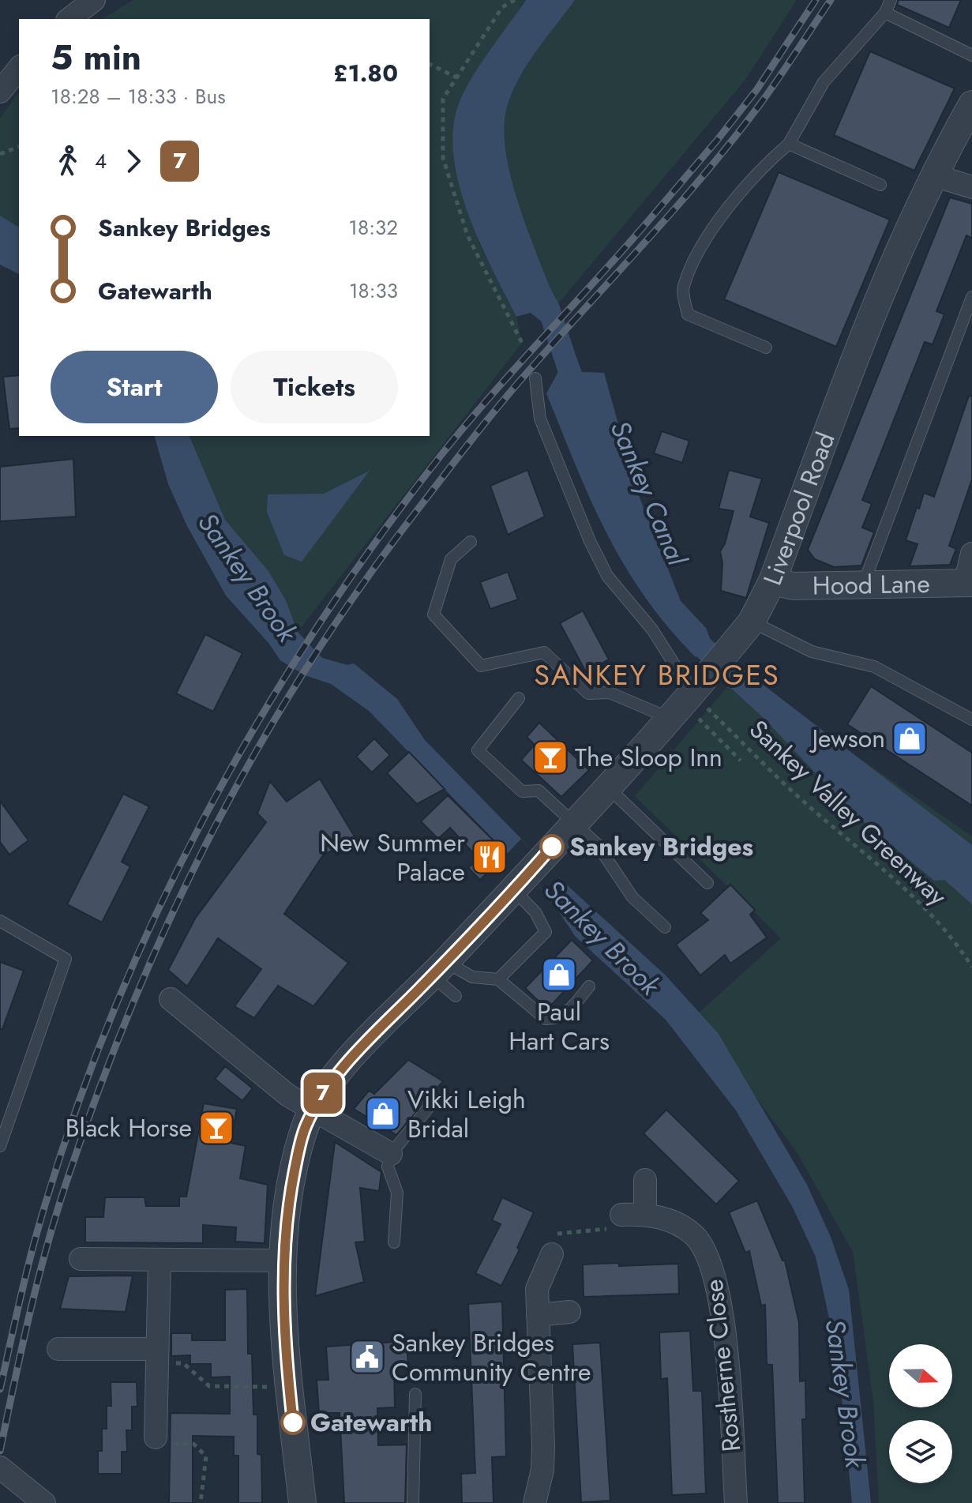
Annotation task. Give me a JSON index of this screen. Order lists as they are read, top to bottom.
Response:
{
  "streets": {
    "street": ["Liverpool Road", "Hood Lane", "Rostherne Close"],
    "path": ["Sankey Valley Greenway"]
  },
  "crossings": [
    ["Liverpool Road", "Hood Lane"],
    ["Liverpool Road", "Sankey Valley Greenway"]
  ],
  "districts": ["SANKEY BRIDGES"],
  "water": ["Sankey Canal", "Sankey Brook"],
  "places": {
    "shop": ["Jewson", "Paul Hart Cars", "Vikki Leigh Bridal"],
    "bar": ["The Sloop Inn", "Black Horse"],
    "other": ["Sankey Bridges", "Gatewarth"],
    "restaurant": ["New Summer Palace"],
    "public building": ["Sankey Bridges Community Centre"]
  },
  "lines": ["bus line 7"],
  "north": "right",
  "page": {
    "on_map": "7",
    "heading": ["5 min", "18:28 – 18:33 · Bus", "£1.80"],
    "legs": ["4", "7"],
    "list": [
      {
        "name": "Sankey Bridges",
        "value": "18:32"
      },
      {
        "name": "Gatewarth",
        "value": "18:33"
      }
    ],
    "buttons": ["Start", "Tickets"]
  }
}
